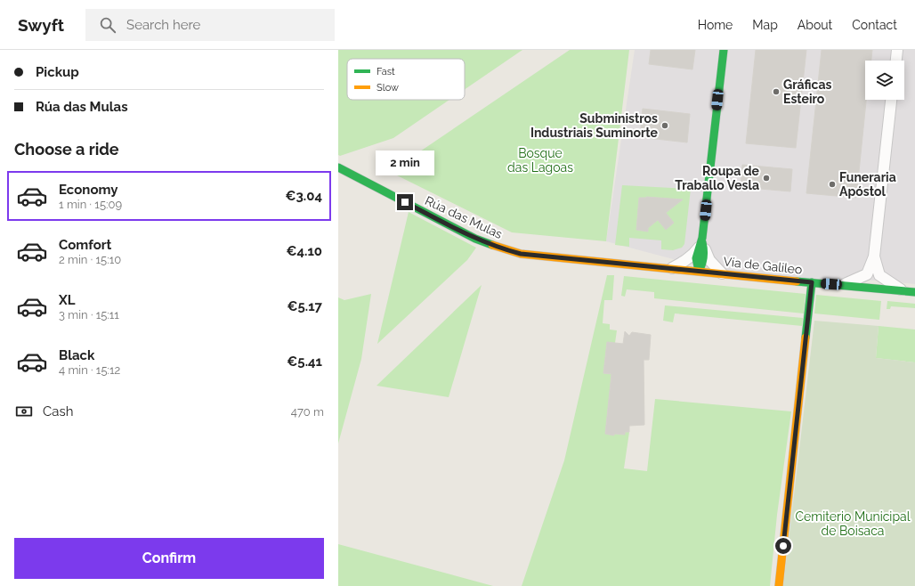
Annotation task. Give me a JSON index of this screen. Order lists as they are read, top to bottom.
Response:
{
  "streets": {
    "street": ["Rúa das Mulas", "Vía de Galileo"]
  },
  "crossings": [
    ["Rúa das Mulas", "Vía de Galileo"]
  ],
  "parks": ["Bosque das Lagoas", "Cemiterio Municipal de Boisaca"],
  "places": [
    "Gráficas Esteiro",
    "Subministros Industriais Suminorte",
    "Roupa de Traballo Vesla",
    "Funeraria Apóstol"
  ],
  "legend": ["Fast", "Slow"],
  "page": {
    "header": "Swyft",
    "search": "Search here",
    "nav": [
      "Home",
      "Map",
      "About",
      "Contact"
    ],
    "banner": ["Pickup", "Rúa das Mulas"],
    "heading": "Choose a ride",
    "bubble": "2 min",
    "list": [
      {
        "name": "Economy",
        "note": "1 min · 15:09",
        "value": "€3.04"
      },
      {
        "name": "Comfort",
        "note": "2 min · 15:10",
        "value": "€4.10"
      },
      {
        "name": "XL",
        "note": "3 min · 15:11",
        "value": "€5.17"
      },
      {
        "name": "Black",
        "note": "4 min · 15:12",
        "value": "€5.41"
      }
    ],
    "pay": ["Cash", "470 m"],
    "buttons": "Confirm"
  }
}
